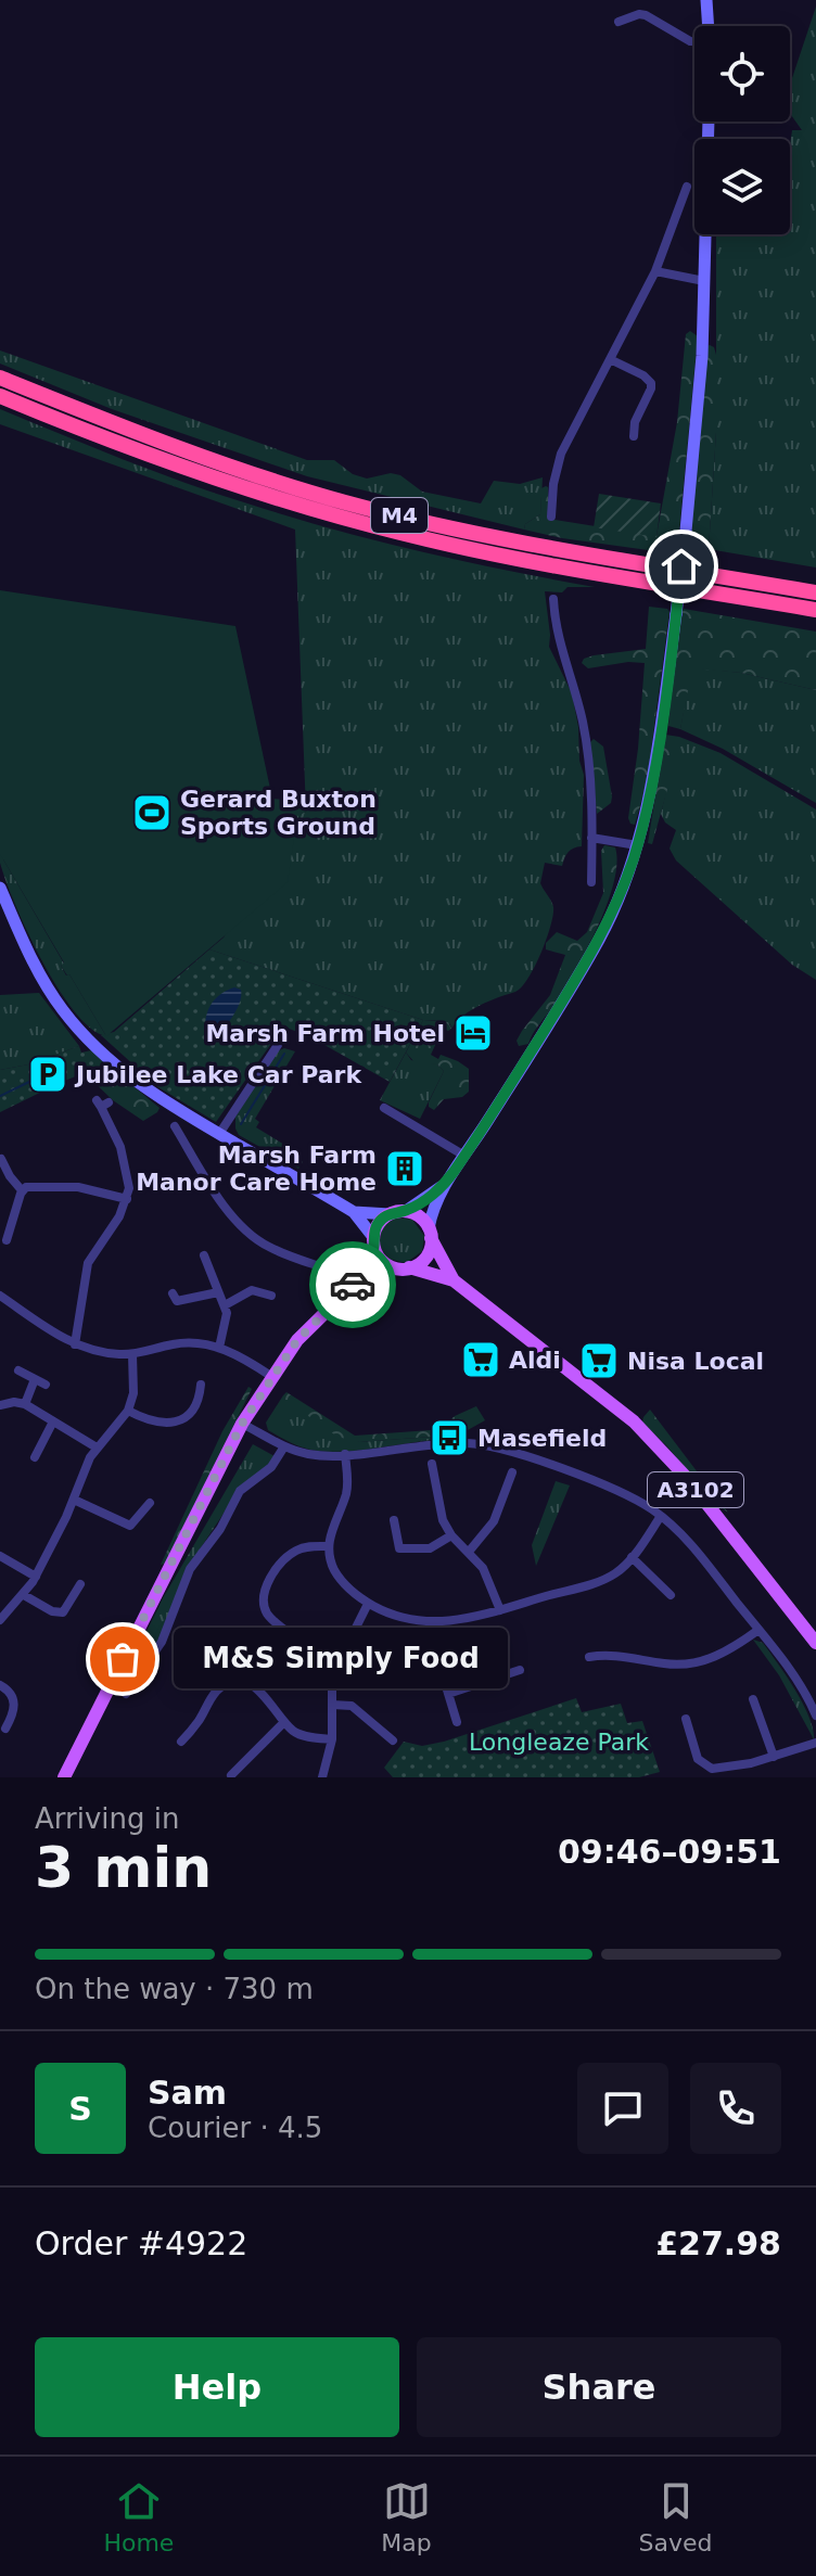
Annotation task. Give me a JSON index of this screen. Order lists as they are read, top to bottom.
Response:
{
  "streets": {
    "highway": ["M4"],
    "main road": ["A3102"]
  },
  "parks": ["Longleaze Park"],
  "places": {
    "sports": ["Gerard Buxton Sports Ground"],
    "hotel": ["Marsh Farm Hotel"],
    "parking": ["Jubilee Lake Car Park"],
    "building": ["Marsh Farm Manor Care Home"],
    "supermarket": ["Aldi", "Nisa Local"],
    "bus stop": ["Masefield"],
    "other": ["M&S Simply Food"]
  },
  "page": {
    "bubble": "M&S Simply Food",
    "heading": ["3 min", "Arriving in", "09:46–09:51"],
    "panel": [
      "Sam",
      "Courier · 4.5",
      "Order #4922",
      "£27.98"
    ],
    "bar": "On the way · 730 m",
    "round": "S",
    "buttons": ["Help", "Share"],
    "tabs": ["Home", "Map", "Saved"]
  }
}
